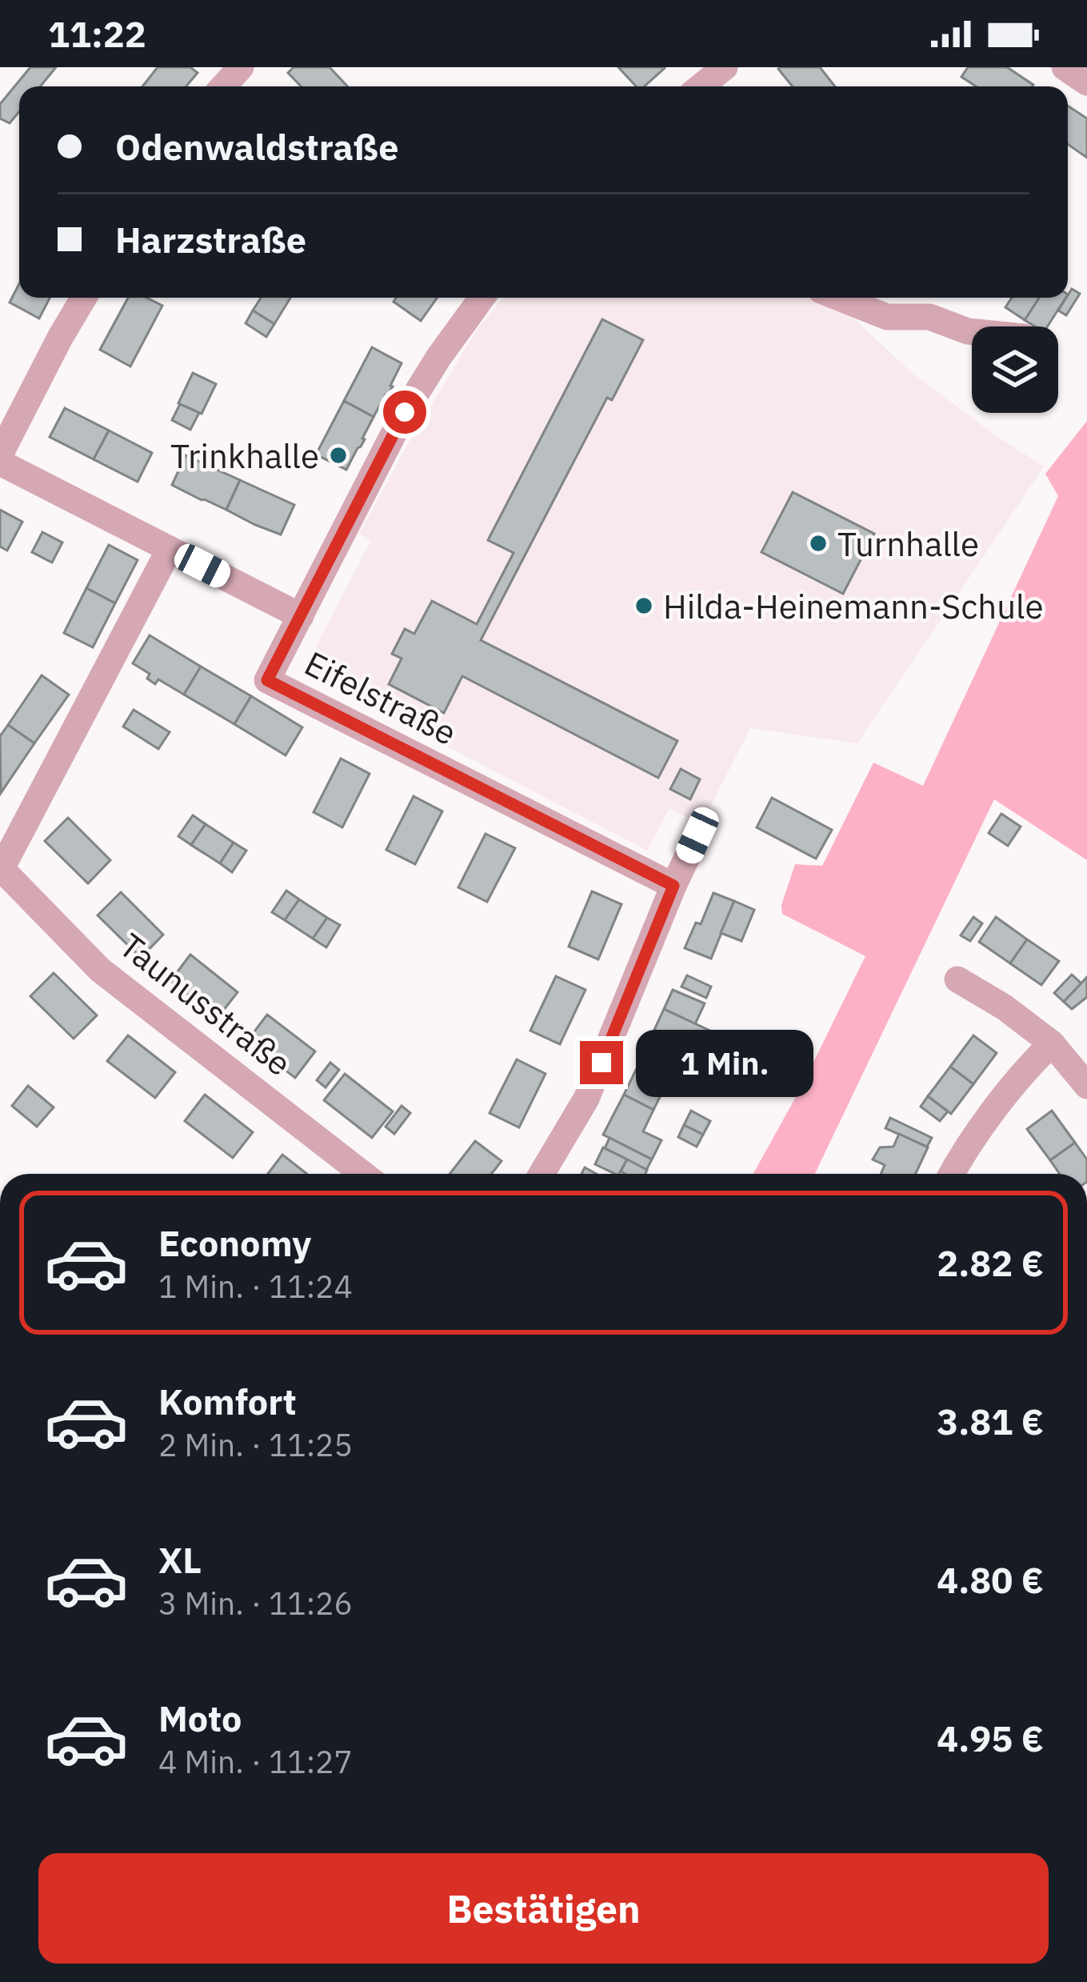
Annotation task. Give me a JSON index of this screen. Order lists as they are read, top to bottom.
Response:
{
  "streets": {
    "street": ["Eifelstraße", "Taunusstraße"]
  },
  "places": ["Trinkhalle", "Turnhalle", "Hilda-Heinemann-Schule"],
  "page": {
    "status": "11:22",
    "banner": ["Odenwaldstraße", "Harzstraße"],
    "bubble": "1 Min.",
    "list": [
      {
        "name": "Economy",
        "note": "1 Min. · 11:24",
        "value": "2.82 €"
      },
      {
        "name": "Komfort",
        "note": "2 Min. · 11:25",
        "value": "3.81 €"
      },
      {
        "name": "XL",
        "note": "3 Min. · 11:26",
        "value": "4.80 €"
      },
      {
        "name": "Moto",
        "note": "4 Min. · 11:27",
        "value": "4.95 €"
      }
    ],
    "buttons": "Bestätigen"
  }
}
